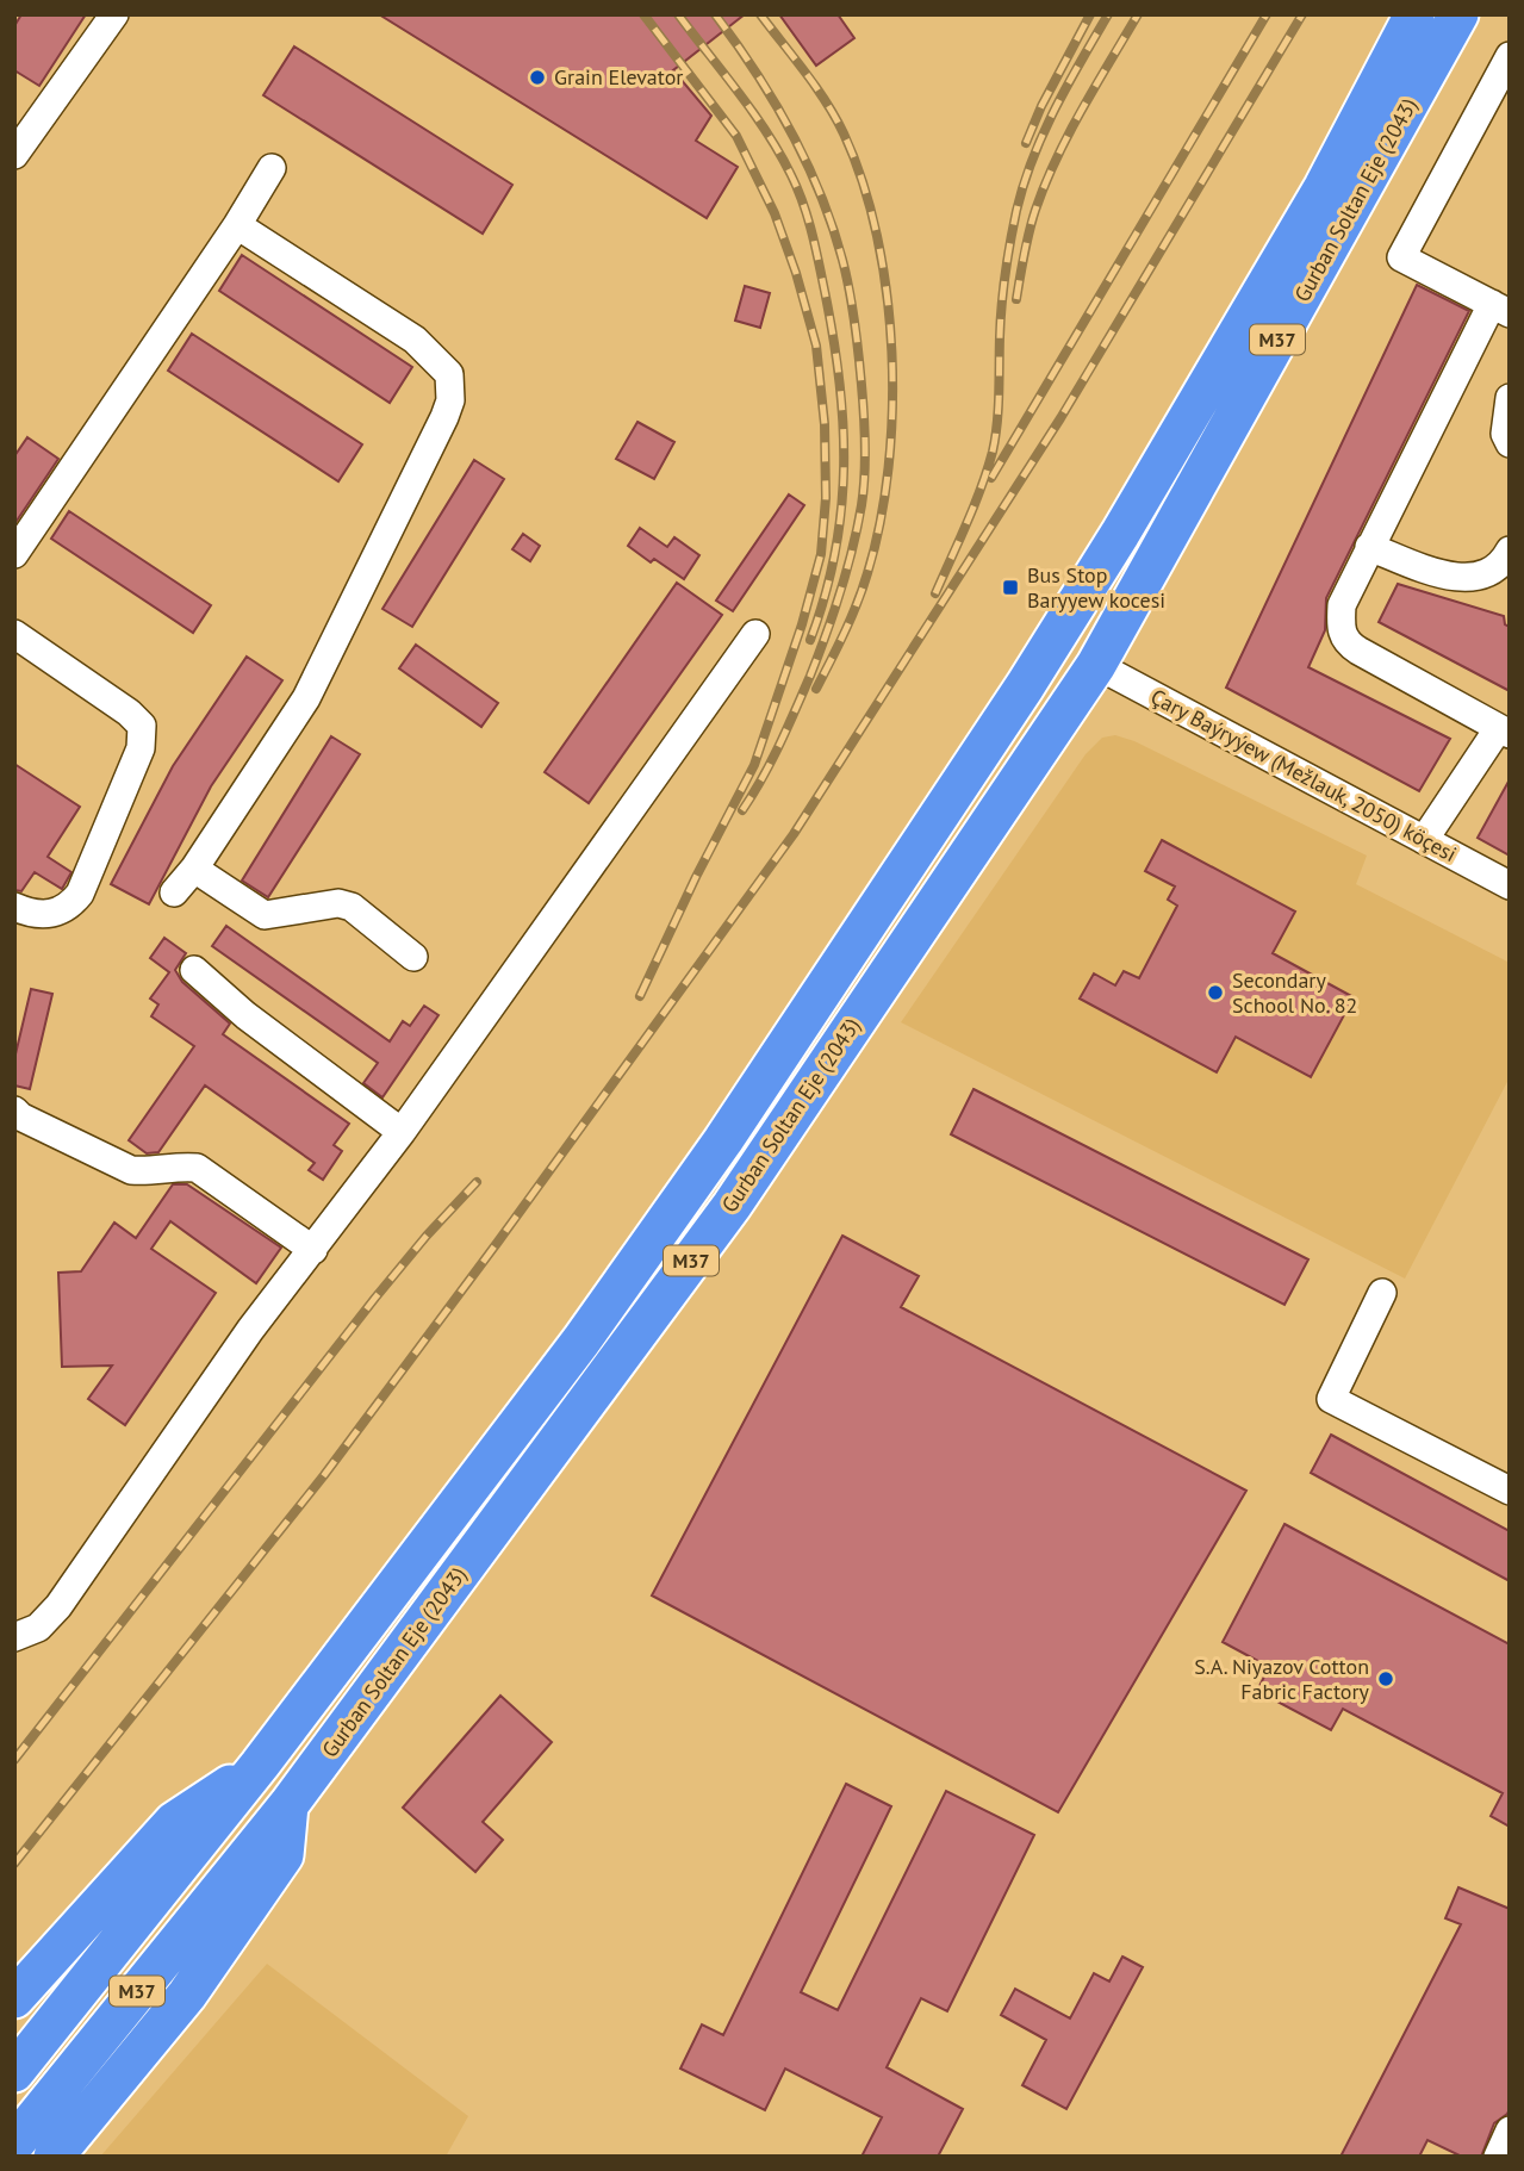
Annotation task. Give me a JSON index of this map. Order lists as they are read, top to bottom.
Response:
{
  "streets": {
    "highway": ["Gurban Soltan Eje (2043)", "M37"],
    "street": ["Çary Baýryýew (Mežlauk, 2050) köçesi"]
  },
  "crossings": [
    ["Gurban Soltan Eje (2043)", "Çary Baýryýew (Mežlauk, 2050) köçesi"]
  ],
  "places": {
    "other": ["Grain Elevator", "Secondary School No. 82", "S.A. Niyazov Cotton Fabric Factory"],
    "transit": ["Bus Stop Baryyew kocesi"]
  }
}
